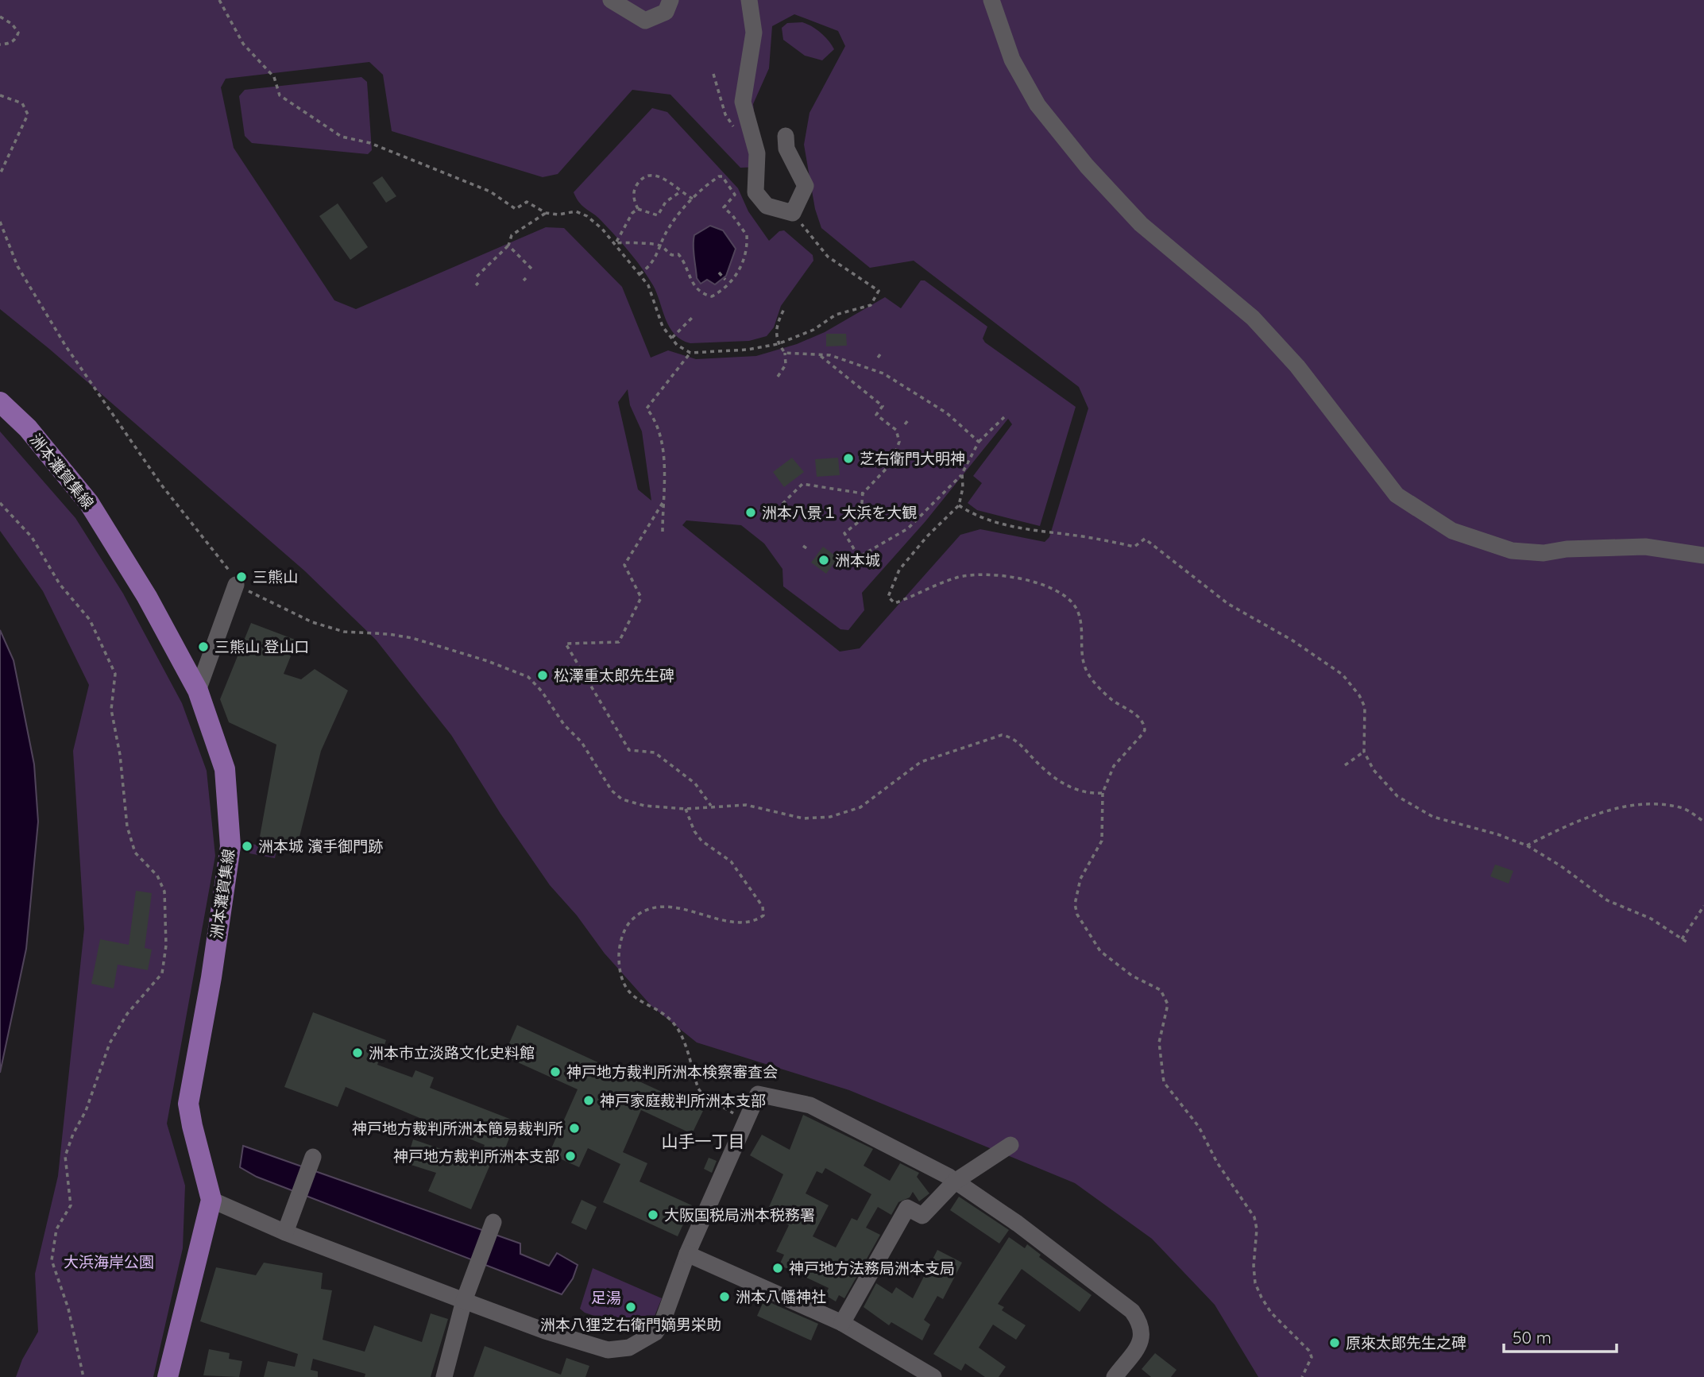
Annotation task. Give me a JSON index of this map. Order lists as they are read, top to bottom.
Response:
{
  "streets": {
    "main road": ["洲本灘賀集線"]
  },
  "districts": ["山手一丁目"],
  "parks": ["大浜海岸公園", "足湯"],
  "places": [
    "芝右衛門大明神",
    "洲本八景１ 大浜を大観",
    "洲本城",
    "三熊山",
    "三熊山 登山口",
    "松澤重太郎先生碑",
    "洲本城 濱手御門跡",
    "洲本市立淡路文化史料館",
    "神戸地方裁判所洲本検察審査会",
    "神戸家庭裁判所洲本支部",
    "神戸地方裁判所洲本簡易裁判所",
    "神戸地方裁判所洲本支部",
    "大阪国税局洲本税務署",
    "神戸地方法務局洲本支局",
    "洲本八幡神社",
    "洲本八狸芝右衛門嫡男栄助",
    "原來太郎先生之碑"
  ],
  "scale_bar": "50 m"
}
